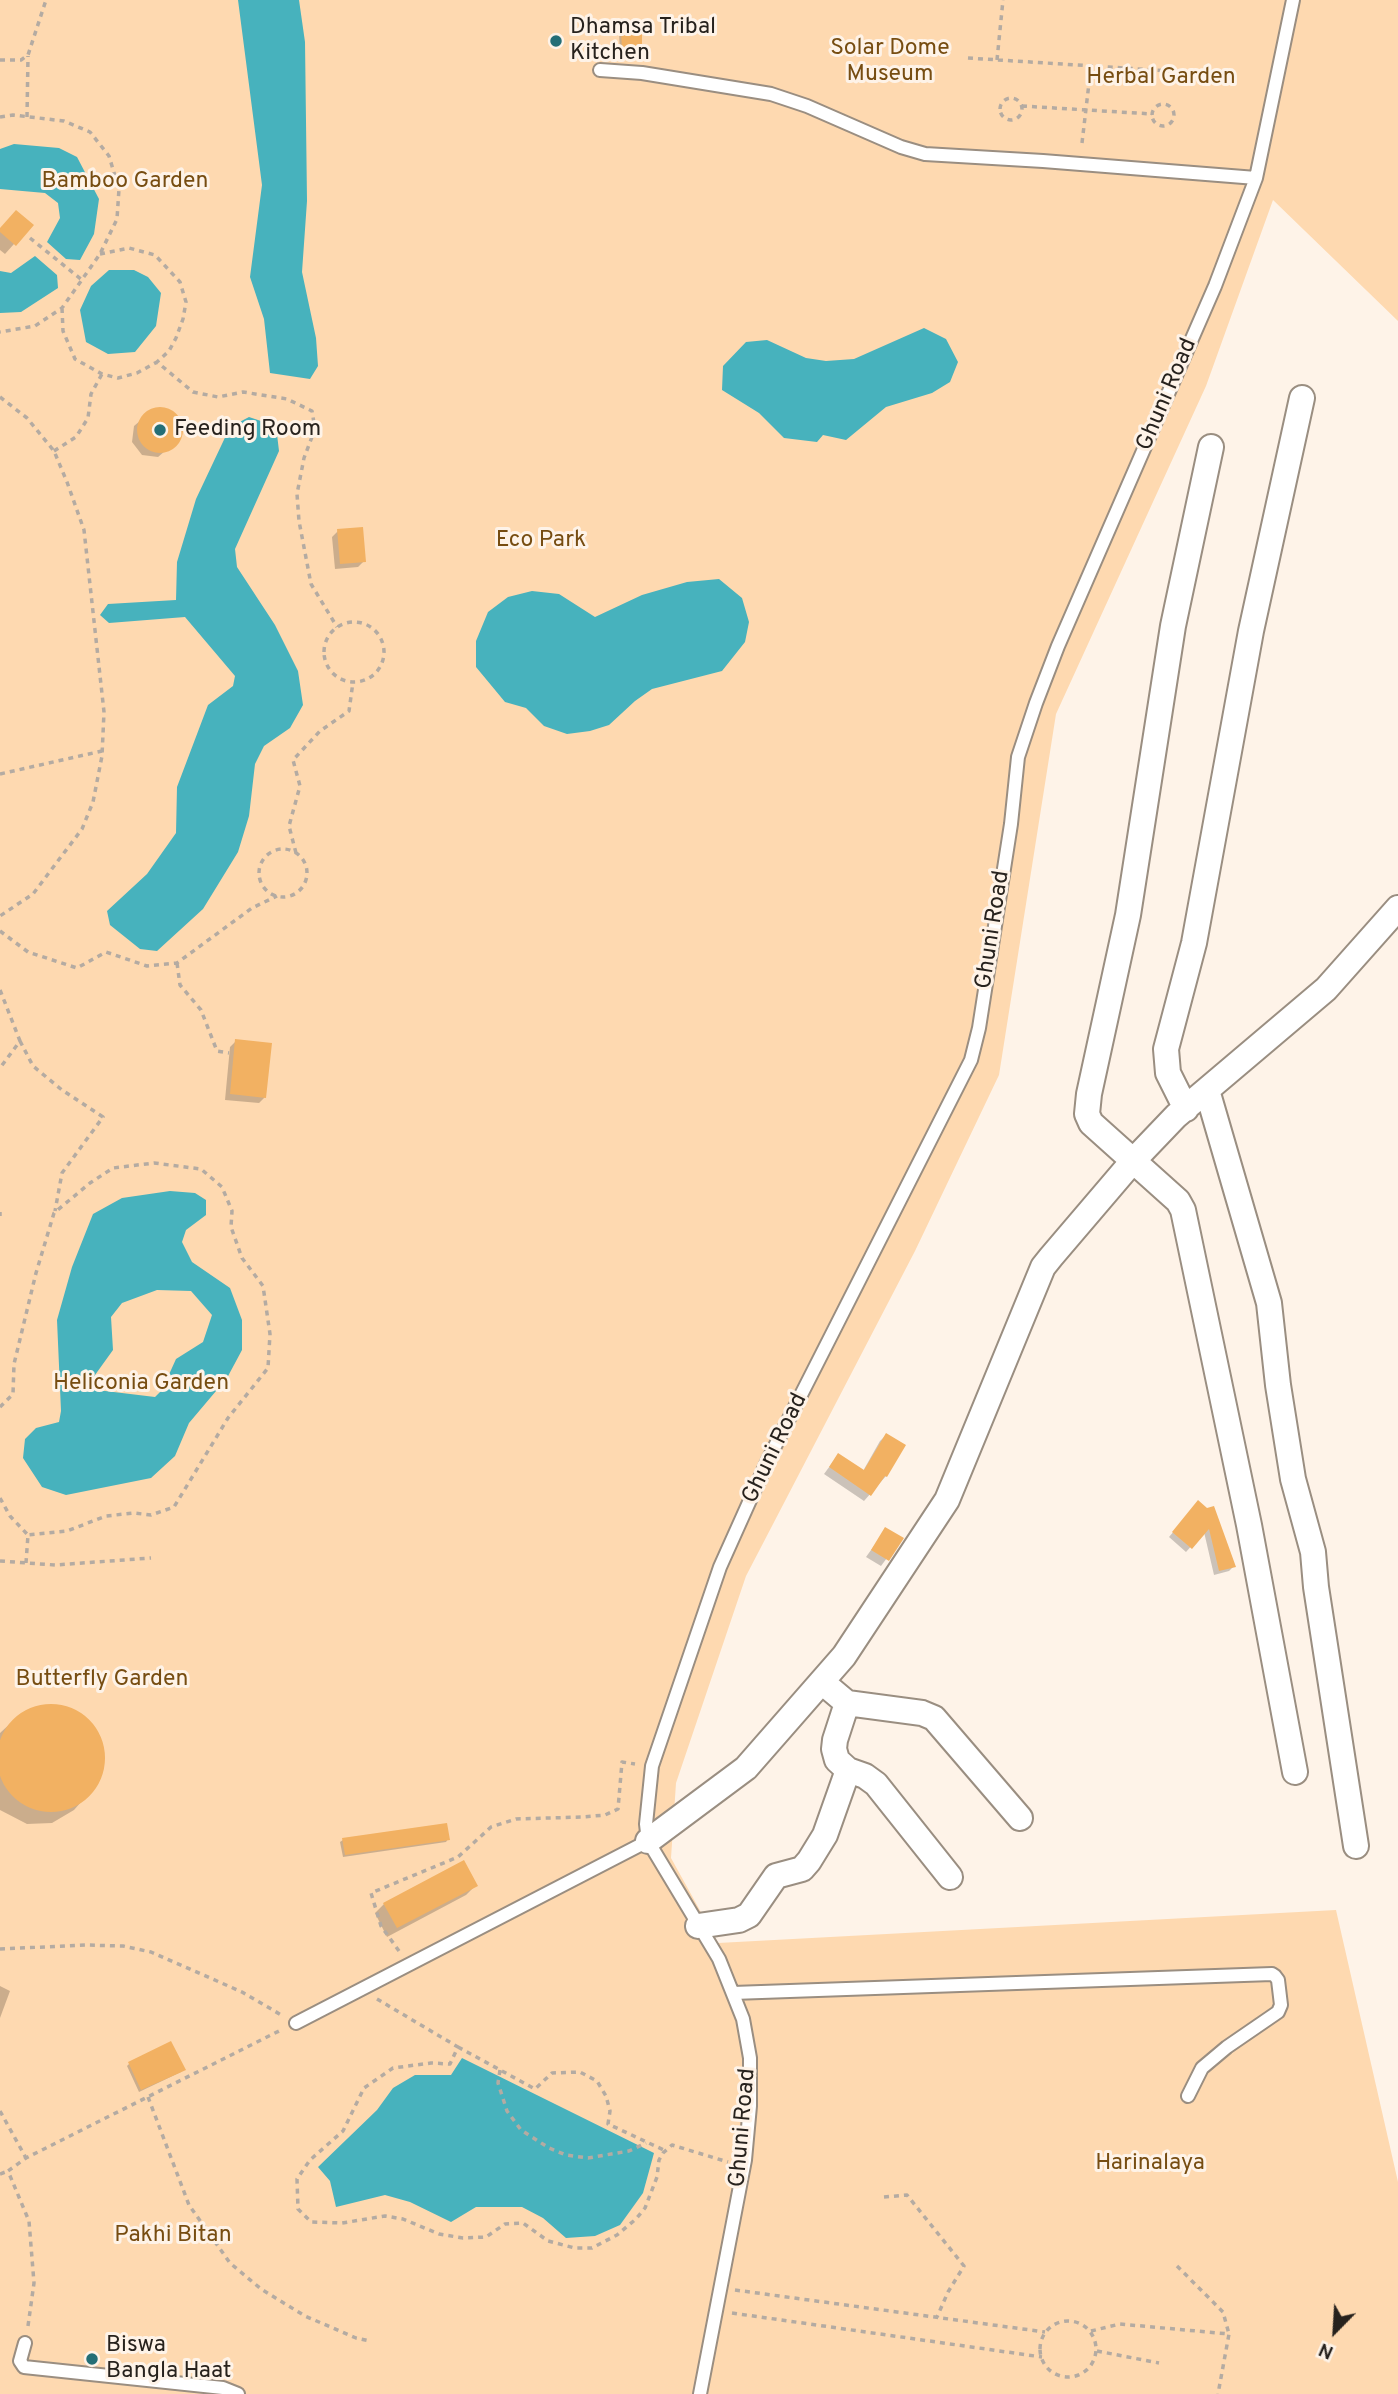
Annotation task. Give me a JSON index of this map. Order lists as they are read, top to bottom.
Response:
{
  "streets": {
    "lane": ["Ghuni Road"]
  },
  "parks": [
    "Solar Dome Museum",
    "Herbal Garden",
    "Bamboo Garden",
    "Eco Park",
    "Heliconia Garden",
    "Butterfly Garden",
    "Harinalaya",
    "Pakhi Bitan"
  ],
  "places": ["Dhamsa Tribal Kitchen", "Feeding Room", "Biswa Bangla Haat"],
  "north": "bottom left"
}
